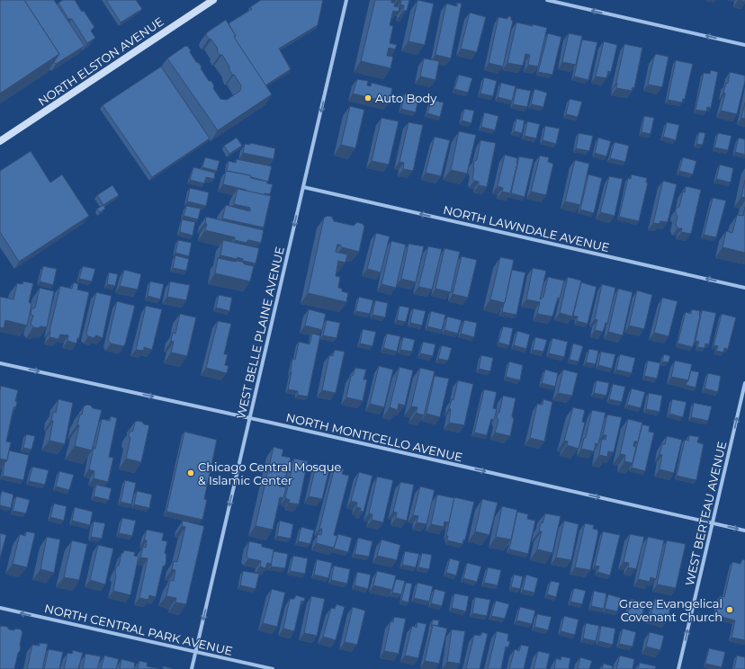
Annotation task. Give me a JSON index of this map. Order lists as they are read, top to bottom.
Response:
{
  "streets": {
    "main road": ["NORTH ELSTON AVENUE"],
    "street": [
      "NORTH LAWNDALE AVENUE",
      "WEST BELLE PLAINE AVENUE",
      "NORTH MONTICELLO AVENUE",
      "WEST BERTEAU AVENUE",
      "NORTH CENTRAL PARK AVENUE"
    ]
  },
  "crossings": [
    ["NORTH LAWNDALE AVENUE", "WEST BELLE PLAINE AVENUE"],
    ["WEST BELLE PLAINE AVENUE", "NORTH MONTICELLO AVENUE"],
    ["WEST BELLE PLAINE AVENUE", "NORTH CENTRAL PARK AVENUE"],
    ["NORTH MONTICELLO AVENUE", "WEST BERTEAU AVENUE"]
  ],
  "one_way": [
    "NORTH LAWNDALE AVENUE",
    "WEST BELLE PLAINE AVENUE",
    "NORTH MONTICELLO AVENUE",
    "WEST BERTEAU AVENUE",
    "NORTH CENTRAL PARK AVENUE"
  ],
  "places": ["Auto Body", "Chicago Central Mosque & Islamic Center", "Grace Evangelical Covenant Church"]
}
